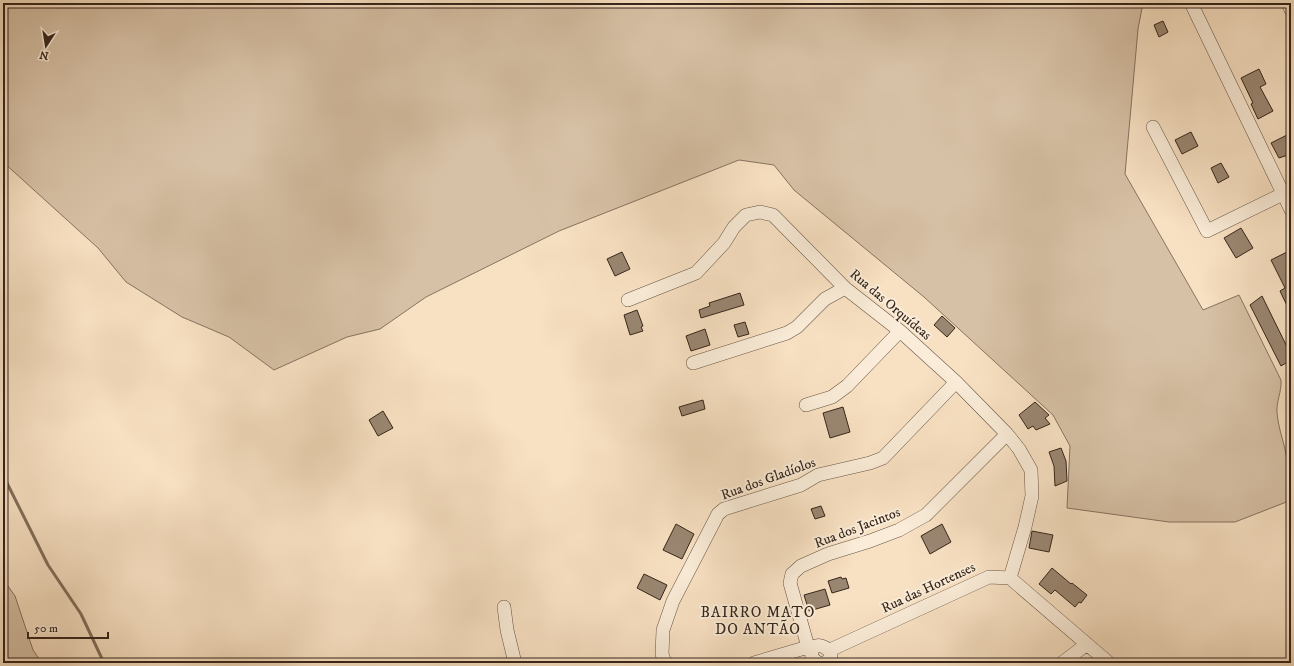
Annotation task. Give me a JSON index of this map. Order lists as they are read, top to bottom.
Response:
{
  "streets": {
    "street": [
      "Rua das Orquídeas",
      "Rua dos Gladíolos",
      "Rua dos Jacintos",
      "Rua das Hortenses"
    ]
  },
  "crossings": [
    ["Rua das Orquídeas", "Rua dos Gladíolos"],
    ["Rua das Orquídeas", "Rua dos Jacintos"],
    ["Rua das Orquídeas", "Rua das Hortenses"]
  ],
  "districts": ["BAIRRO MATO DO ANTÃO"],
  "scale_bar": "50 m",
  "north": "bottom"
}
